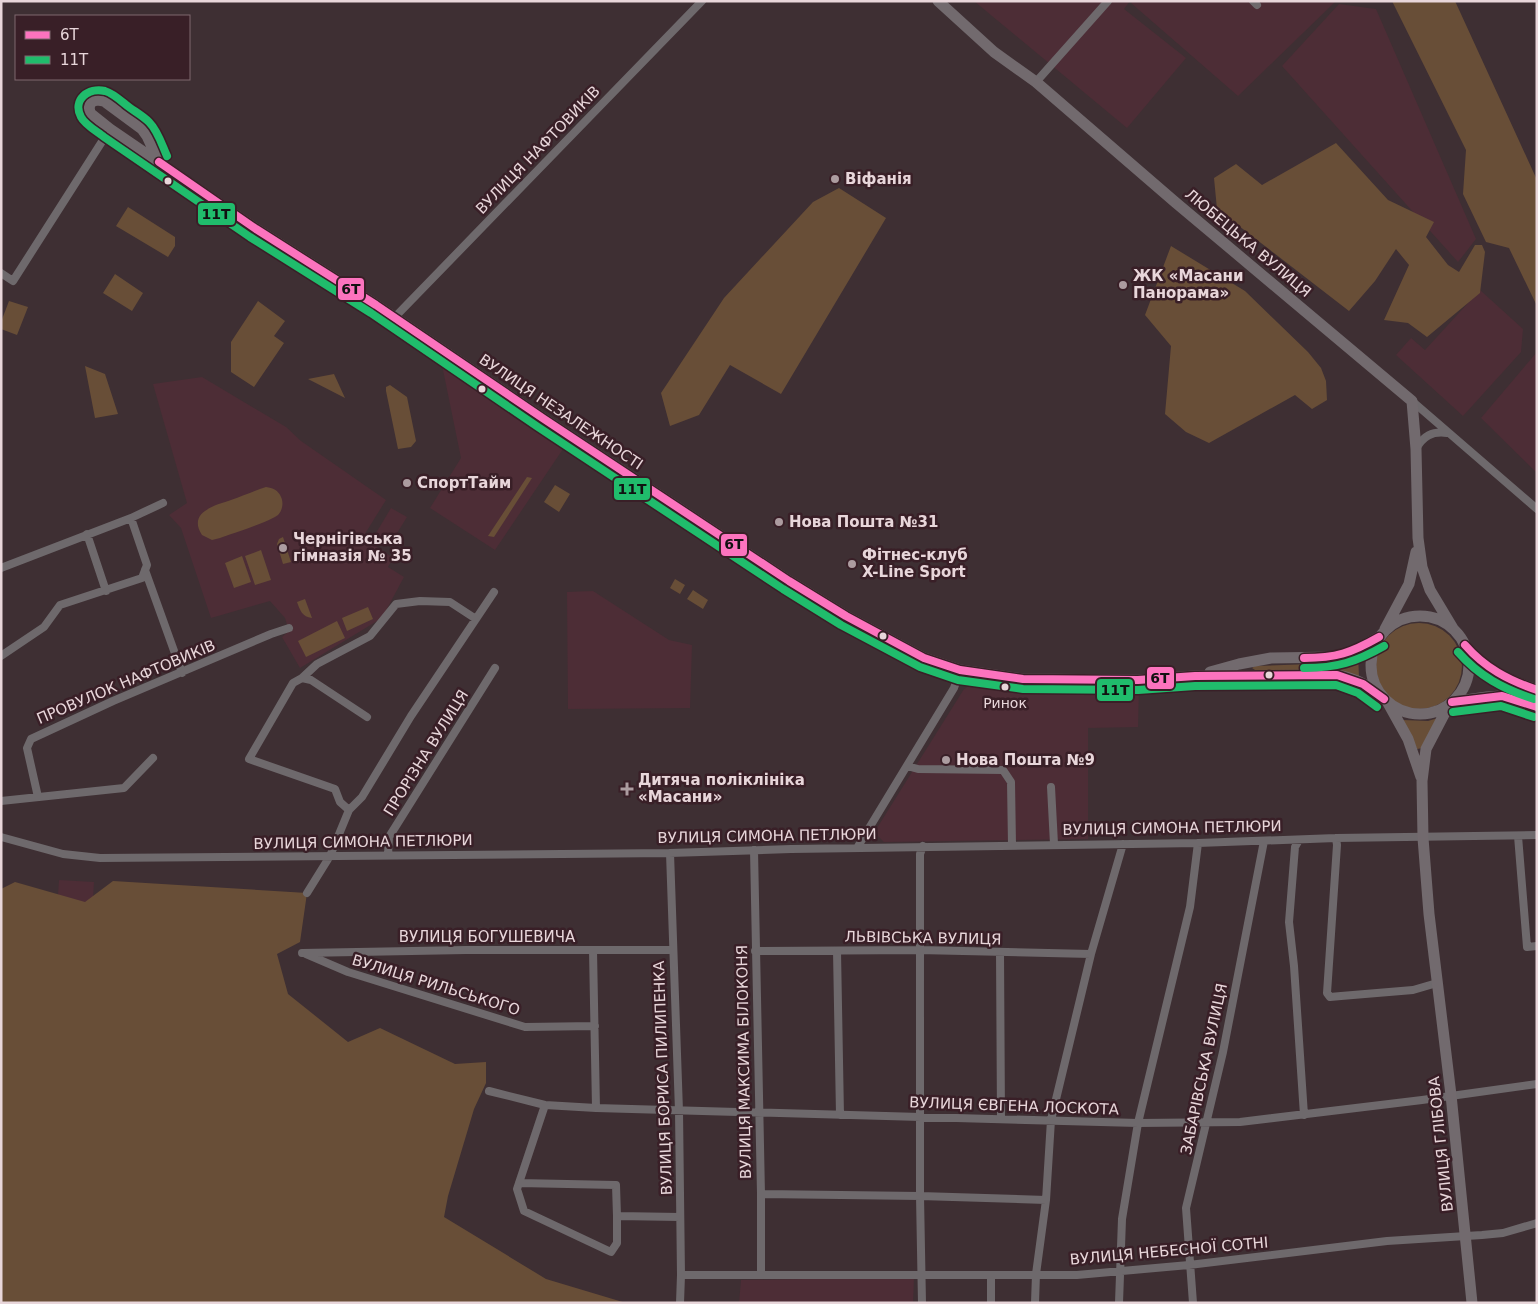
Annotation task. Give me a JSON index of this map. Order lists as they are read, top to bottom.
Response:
{
  "streets": {
    "main road": ["ЛЮБЕЦЬКА ВУЛИЦЯ", "ВУЛИЦЯ НЕЗАЛЕЖНОСТІ", "ВУЛИЦЯ ГЛІБОВА"],
    "street": [
      "ВУЛИЦЯ НАФТОВИКІВ",
      "ПРОВУЛОК НАФТОВИКІВ",
      "ПРОРІЗНА ВУЛИЦЯ",
      "ВУЛИЦЯ СИМОНА ПЕТЛЮРИ",
      "ВУЛИЦЯ БОГУШЕВИЧА",
      "ЛЬВІВСЬКА ВУЛИЦЯ",
      "ВУЛИЦЯ РИЛЬСЬКОГО",
      "ВУЛИЦЯ МАКСИМА БІЛОКОНЯ",
      "ЗАБАРІВСЬКА ВУЛИЦЯ",
      "ВУЛИЦЯ БОРИСА ПИЛИПЕНКА",
      "ВУЛИЦЯ ЄВГЕНА ЛОСКОТА",
      "ВУЛИЦЯ НЕБЕСНОЇ СОТНІ"
    ]
  },
  "crossings": [
    ["ВУЛИЦЯ НАФТОВИКІВ", "ВУЛИЦЯ НЕЗАЛЕЖНОСТІ"],
    ["ВУЛИЦЯ НЕЗАЛЕЖНОСТІ", "ВУЛИЦЯ ГЛІБОВА"],
    ["ПРОРІЗНА ВУЛИЦЯ", "ВУЛИЦЯ СИМОНА ПЕТЛЮРИ"],
    ["ВУЛИЦЯ СИМОНА ПЕТЛЮРИ", "ВУЛИЦЯ МАКСИМА БІЛОКОНЯ"],
    ["ВУЛИЦЯ СИМОНА ПЕТЛЮРИ", "ЗАБАРІВСЬКА ВУЛИЦЯ"],
    ["ВУЛИЦЯ СИМОНА ПЕТЛЮРИ", "ВУЛИЦЯ БОРИСА ПИЛИПЕНКА"],
    ["ВУЛИЦЯ СИМОНА ПЕТЛЮРИ", "ВУЛИЦЯ ГЛІБОВА"],
    ["ВУЛИЦЯ БОГУШЕВИЧА", "ВУЛИЦЯ РИЛЬСЬКОГО"],
    ["ВУЛИЦЯ БОГУШЕВИЧА", "ВУЛИЦЯ БОРИСА ПИЛИПЕНКА"],
    ["ЛЬВІВСЬКА ВУЛИЦЯ", "ВУЛИЦЯ МАКСИМА БІЛОКОНЯ"],
    ["ВУЛИЦЯ МАКСИМА БІЛОКОНЯ", "ВУЛИЦЯ ЄВГЕНА ЛОСКОТА"],
    ["ВУЛИЦЯ МАКСИМА БІЛОКОНЯ", "ВУЛИЦЯ НЕБЕСНОЇ СОТНІ"],
    ["ЗАБАРІВСЬКА ВУЛИЦЯ", "ВУЛИЦЯ ЄВГЕНА ЛОСКОТА"],
    ["ЗАБАРІВСЬКА ВУЛИЦЯ", "ВУЛИЦЯ НЕБЕСНОЇ СОТНІ"],
    ["ВУЛИЦЯ БОРИСА ПИЛИПЕНКА", "ВУЛИЦЯ ЄВГЕНА ЛОСКОТА"],
    ["ВУЛИЦЯ БОРИСА ПИЛИПЕНКА", "ВУЛИЦЯ НЕБЕСНОЇ СОТНІ"],
    ["ВУЛИЦЯ ЄВГЕНА ЛОСКОТА", "ВУЛИЦЯ ГЛІБОВА"],
    ["ВУЛИЦЯ ГЛІБОВА", "ВУЛИЦЯ НЕБЕСНОЇ СОТНІ"]
  ],
  "places": {
    "other": [
      "Віфанія",
      "ЖК «Масани Панорама»",
      "СпортТайм",
      "Нова Пошта №31",
      "Чернігівська гімназія № 35",
      "Фітнес-клуб X-Line Sport",
      "Ринок",
      "Нова Пошта №9"
    ],
    "health": ["Дитяча поліклініка «Масани»"]
  },
  "lines": ["transit line 11Т", "transit line 6Т"],
  "legend": ["6Т", "11Т"]
}
